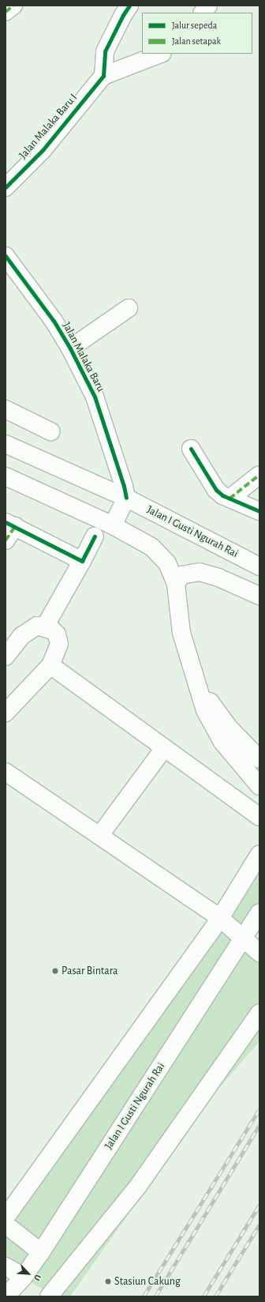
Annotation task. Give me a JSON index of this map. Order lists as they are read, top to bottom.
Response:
{
  "streets": {
    "main road": ["Jalan Malaka Baru I", "Jalan Malaka Baru", "Jalan I Gusti Ngurah Rai"]
  },
  "crossings": [
    ["Jalan Malaka Baru", "Jalan I Gusti Ngurah Rai"]
  ],
  "places": ["Pasar Bintara", "Stasiun Cakung"],
  "legend": ["Jalur sepeda", "Jalan setapak"],
  "north": "bottom right"
}
